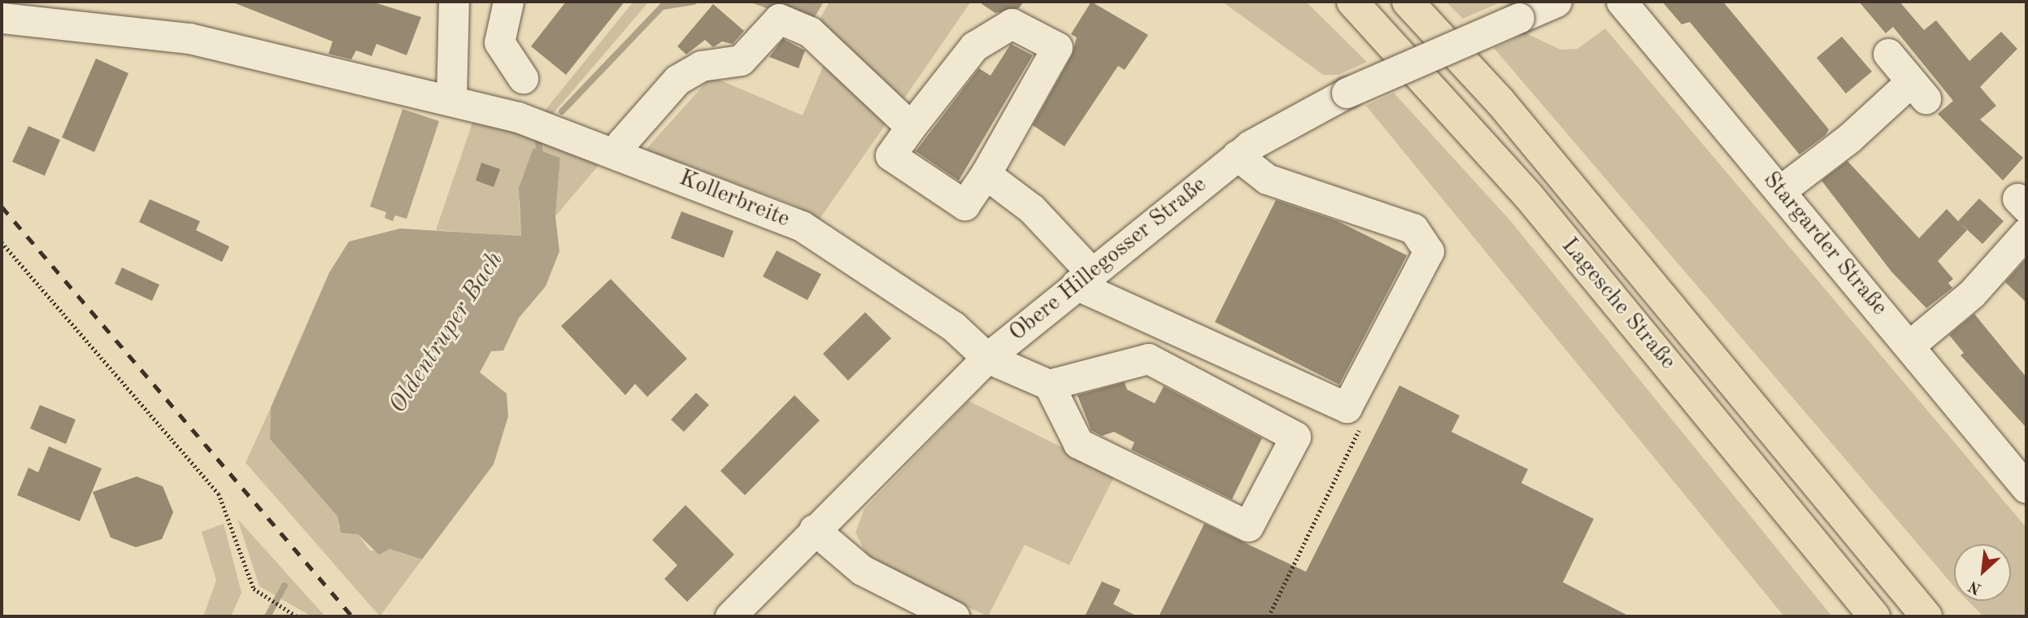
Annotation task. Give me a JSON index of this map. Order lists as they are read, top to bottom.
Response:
{
  "streets": {
    "highway": ["Lagesche Straße"],
    "street": ["Kollerbreite", "Stargarder Straße", "Obere Hillegosser Straße"]
  },
  "crossings": [
    ["Kollerbreite", "Obere Hillegosser Straße"]
  ],
  "water": ["Oldentruper Bach"],
  "north": "bottom left"
}
